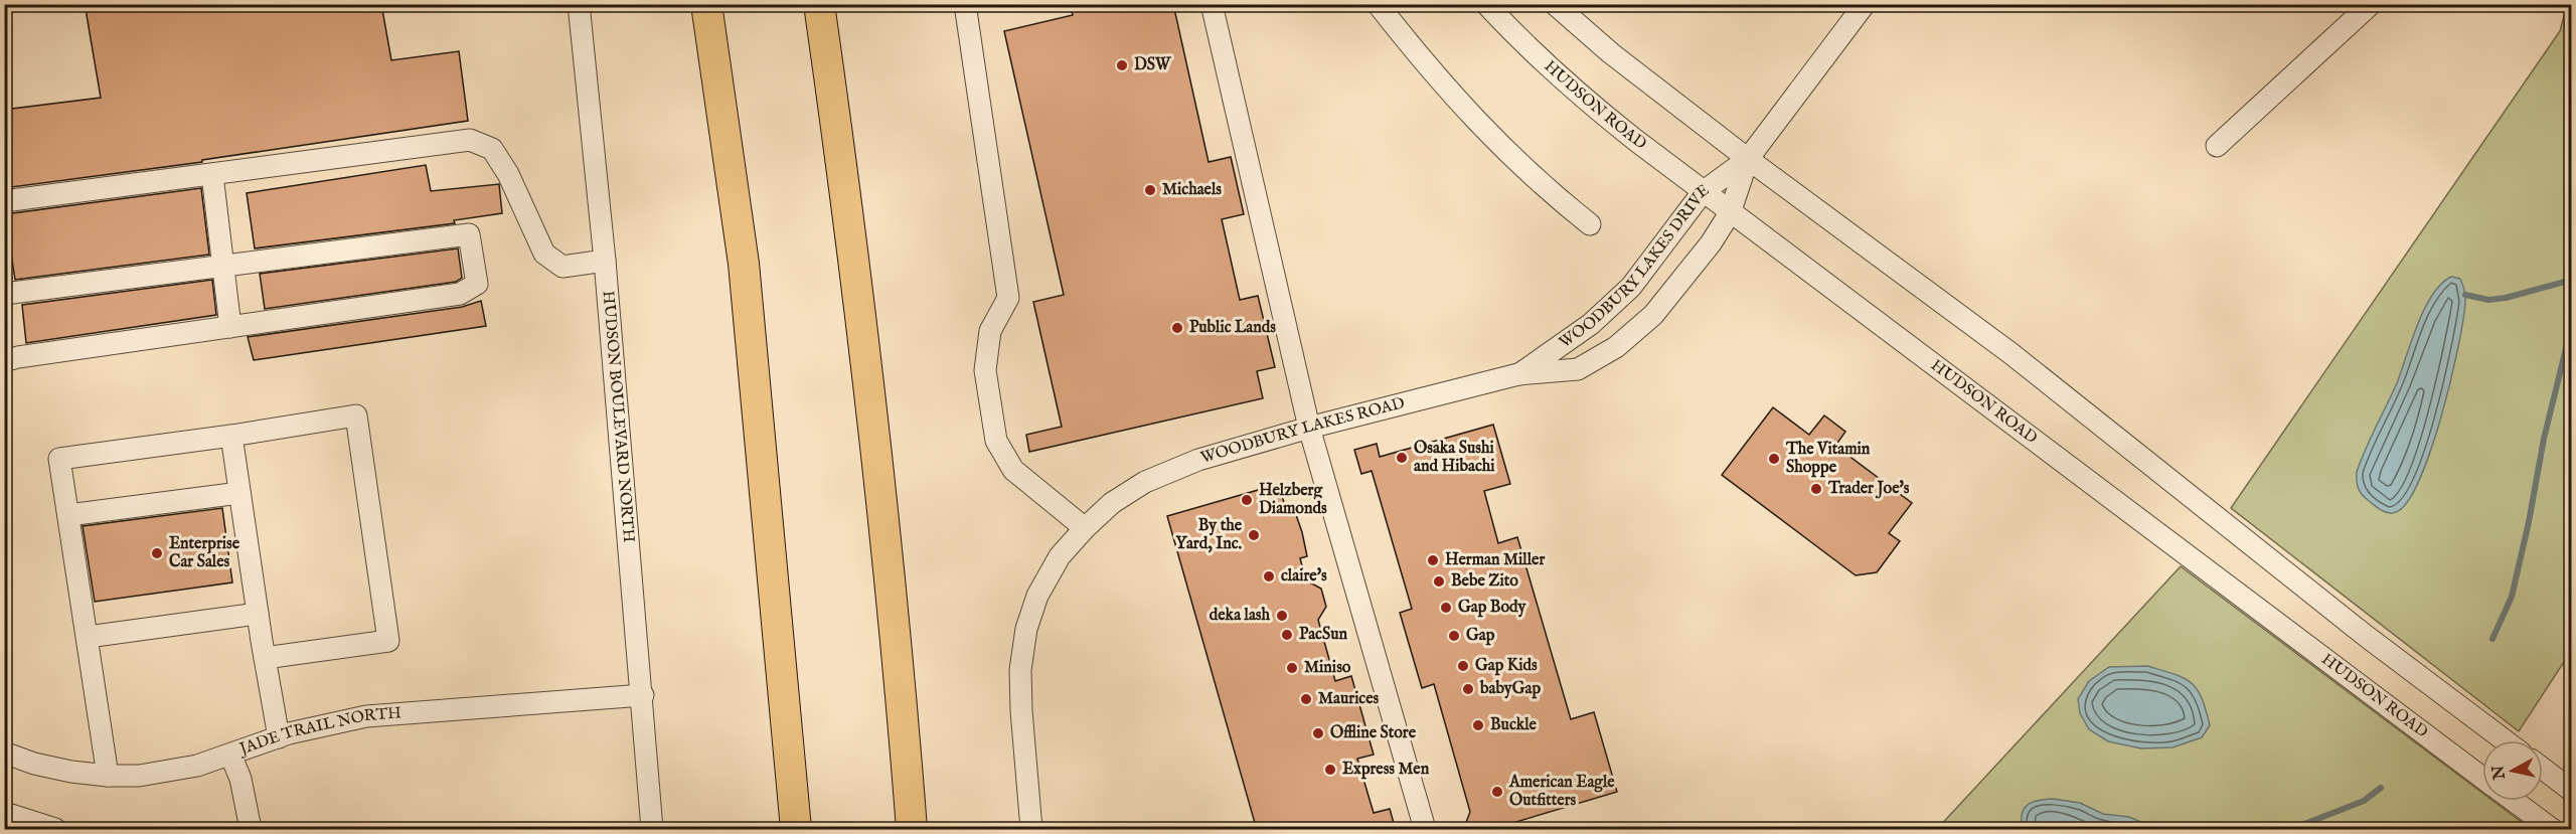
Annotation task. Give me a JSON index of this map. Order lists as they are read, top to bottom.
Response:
{
  "streets": {
    "street": [
      "HUDSON ROAD",
      "WOODBURY LAKES DRIVE",
      "HUDSON BOULEVARD NORTH",
      "WOODBURY LAKES ROAD",
      "JADE TRAIL NORTH"
    ]
  },
  "crossings": [
    ["HUDSON ROAD", "WOODBURY LAKES DRIVE"],
    ["HUDSON ROAD", "WOODBURY LAKES ROAD"],
    ["WOODBURY LAKES DRIVE", "WOODBURY LAKES ROAD"],
    ["HUDSON BOULEVARD NORTH", "JADE TRAIL NORTH"]
  ],
  "places": [
    "DSW",
    "Michaels",
    "Public Lands",
    "Osaka Sushi and Hibachi",
    "The Vitamin Shoppe",
    "Trader Joe's",
    "Helzberg Diamonds",
    "By the Yard, Inc.",
    "Enterprise Car Sales",
    "Herman Miller",
    "claire's",
    "Bebe Zito",
    "Gap Body",
    "deka lash",
    "PacSun",
    "Gap",
    "Gap Kids",
    "Miniso",
    "babyGap",
    "Maurices",
    "Buckle",
    "Offline Store",
    "Express Men",
    "American Eagle Outfitters"
  ],
  "north": "left"
}
